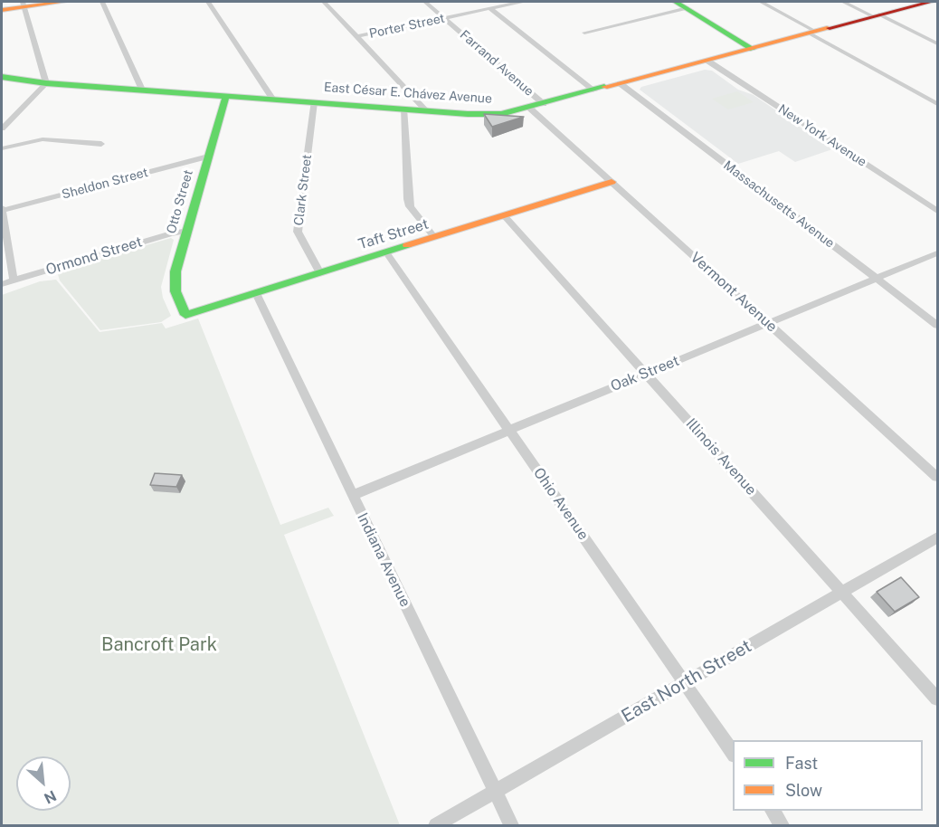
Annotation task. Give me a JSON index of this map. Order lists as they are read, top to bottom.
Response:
{
  "streets": {
    "street": [
      "Porter Street",
      "Farrand Avenue",
      "East César E. Chávez Avenue",
      "New York Avenue",
      "Sheldon Street",
      "Clark Street",
      "Otto Street",
      "Massachusetts Avenue",
      "Taft Street",
      "Ormond Street",
      "Vermont Avenue",
      "Oak Street",
      "Illinois Avenue",
      "Ohio Avenue",
      "Indiana Avenue",
      "East North Street"
    ]
  },
  "crossings": [
    ["Porter Street", "Farrand Avenue"],
    ["Farrand Avenue", "East César E. Chávez Avenue"],
    ["East César E. Chávez Avenue", "New York Avenue"],
    ["East César E. Chávez Avenue", "Clark Street"],
    ["East César E. Chávez Avenue", "Otto Street"],
    ["East César E. Chávez Avenue", "Massachusetts Avenue"],
    ["East César E. Chávez Avenue", "Vermont Avenue"],
    ["Sheldon Street", "Otto Street"],
    ["Clark Street", "Taft Street"],
    ["Otto Street", "Taft Street"],
    ["Otto Street", "Ormond Street"],
    ["Massachusetts Avenue", "Oak Street"],
    ["Taft Street", "Vermont Avenue"],
    ["Taft Street", "Illinois Avenue"],
    ["Taft Street", "Ohio Avenue"],
    ["Taft Street", "Indiana Avenue"],
    ["Vermont Avenue", "Oak Street"],
    ["Oak Street", "Illinois Avenue"],
    ["Oak Street", "Ohio Avenue"],
    ["Oak Street", "Indiana Avenue"],
    ["Illinois Avenue", "East North Street"],
    ["Ohio Avenue", "East North Street"],
    ["Indiana Avenue", "East North Street"]
  ],
  "parks": ["Bancroft Park"],
  "legend": ["Fast", "Slow"],
  "north": "bottom right"
}
